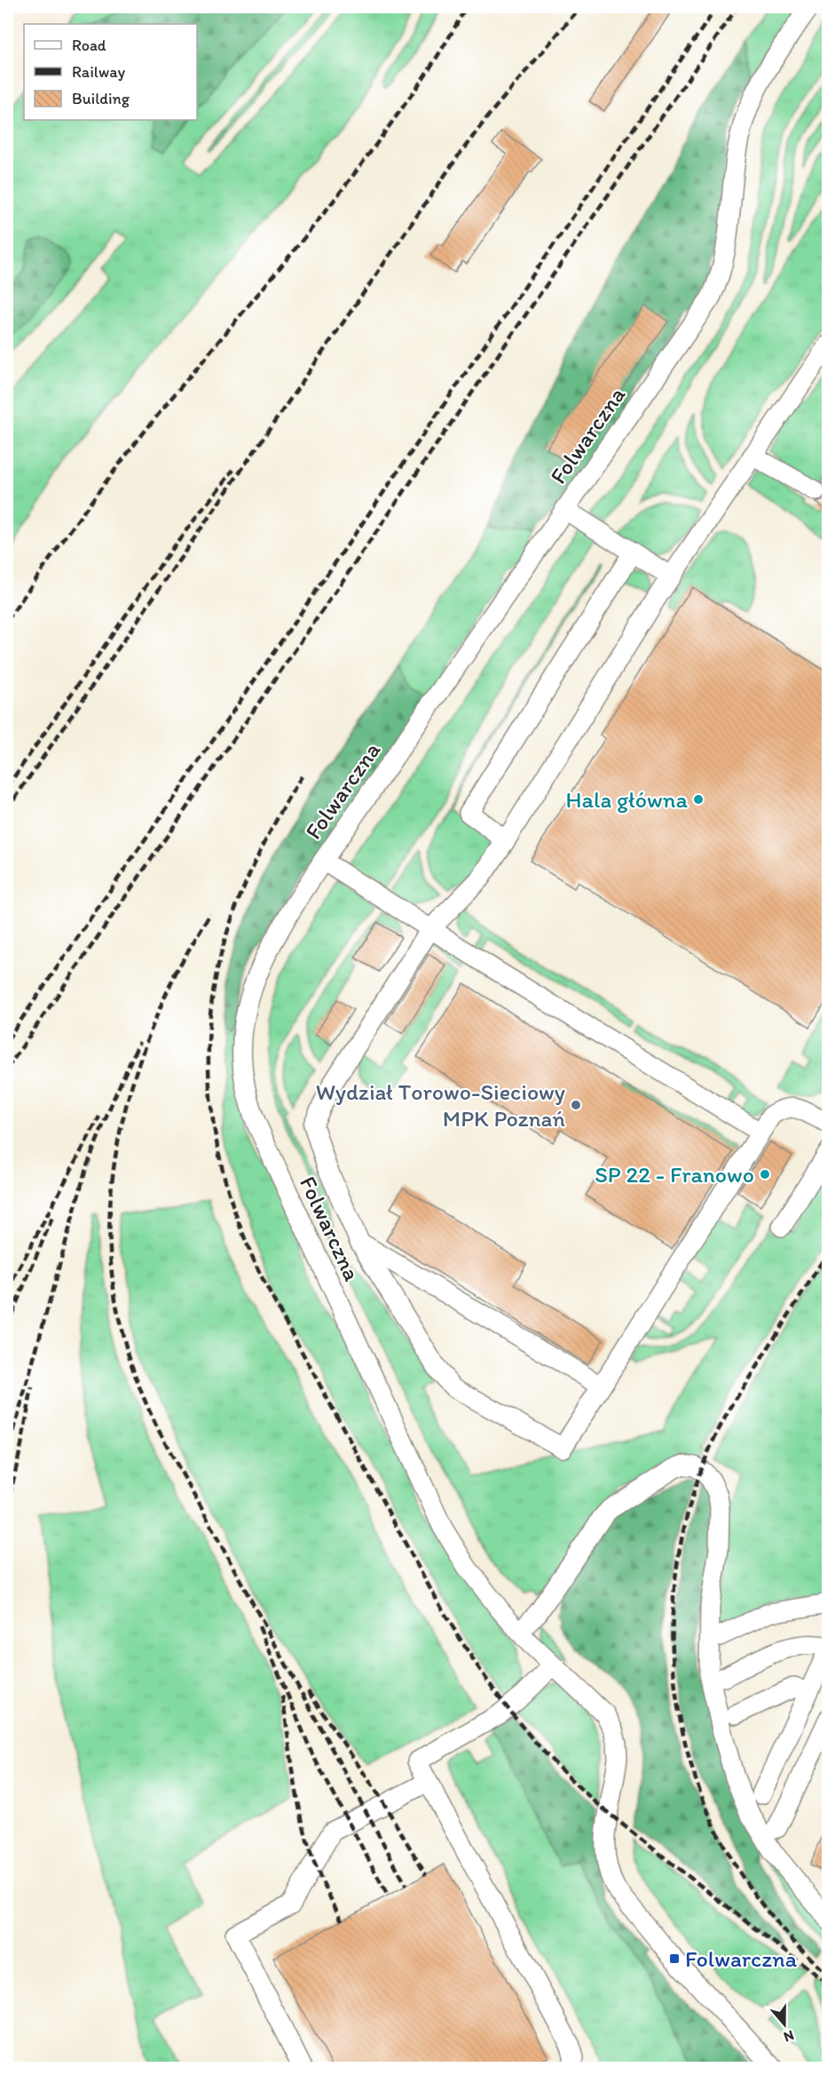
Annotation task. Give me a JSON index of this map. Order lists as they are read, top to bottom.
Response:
{
  "streets": {
    "street": ["Folwarczna"]
  },
  "places": {
    "other": ["Hala główna", "Wydział Torowo-Sieciowy MPK Poznań", "SP 22 - Franowo"],
    "transit": ["Folwarczna"]
  },
  "legend": ["Road", "Railway", "Building"],
  "north": "bottom"
}
